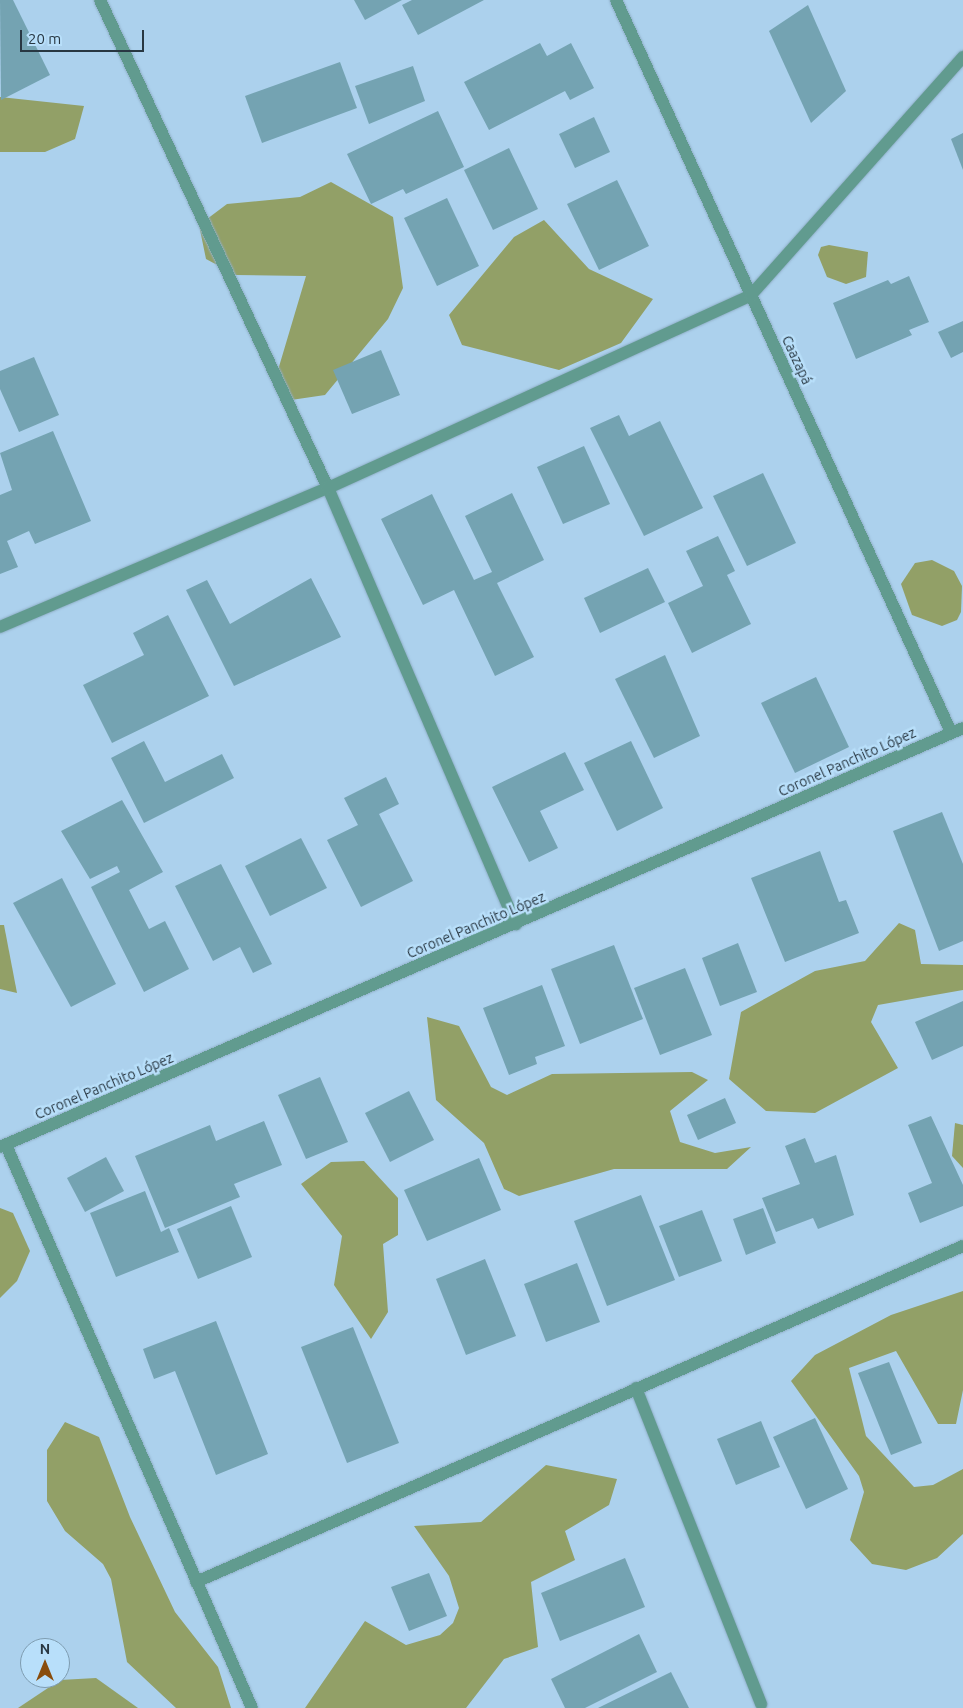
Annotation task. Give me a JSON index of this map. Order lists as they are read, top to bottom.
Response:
{
  "streets": {
    "street": ["Caazapá", "Coronel Panchito López"]
  },
  "crossings": [
    ["Caazapá", "Coronel Panchito López"]
  ],
  "scale_bar": "20 m",
  "north": "top"
}
